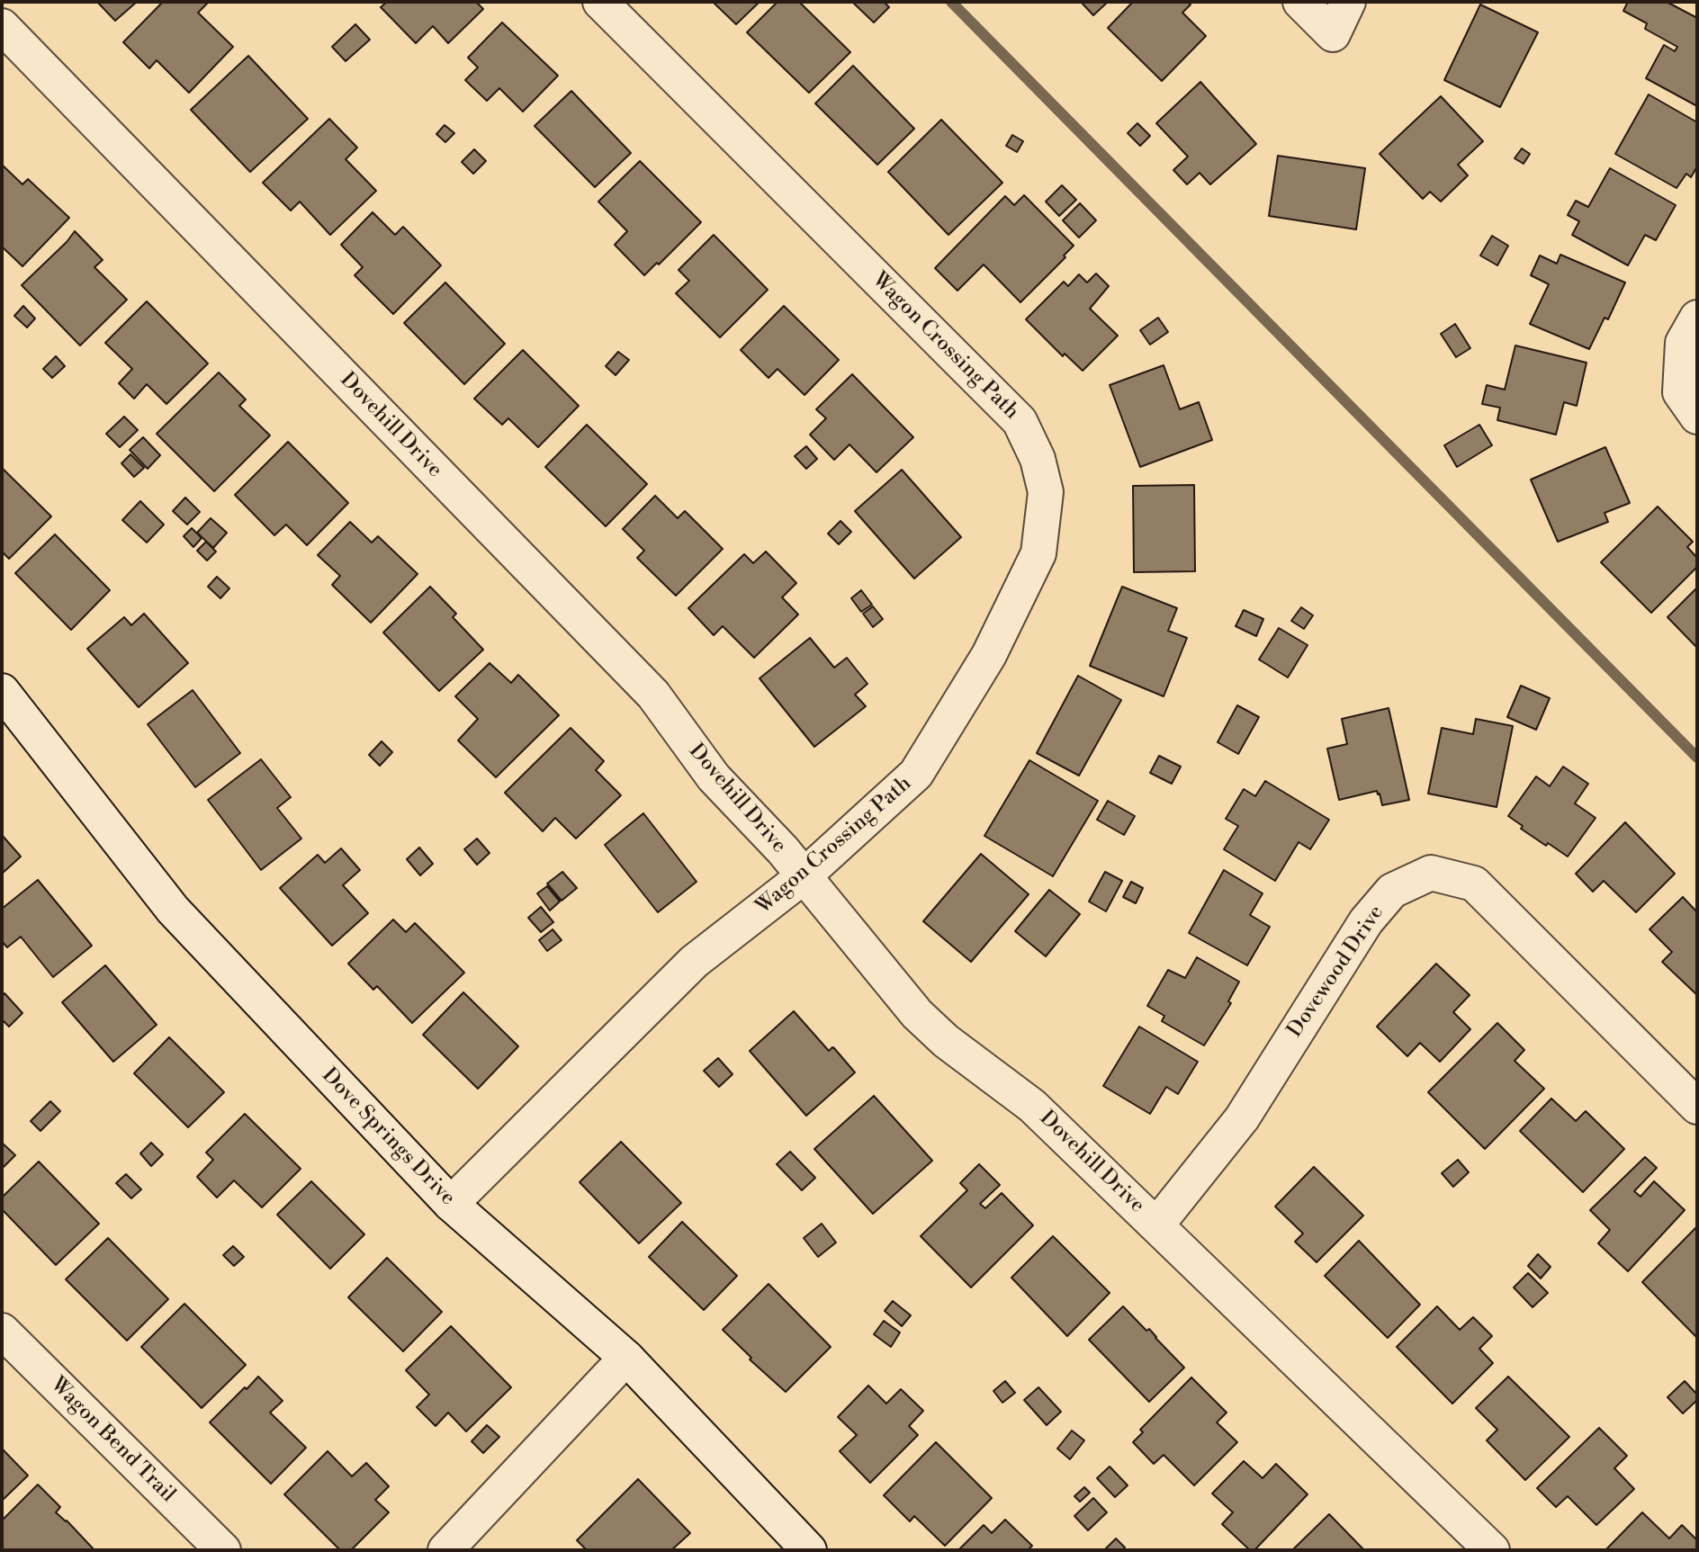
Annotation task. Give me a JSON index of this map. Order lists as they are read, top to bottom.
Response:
{
  "streets": {
    "street": [
      "Wagon Crossing Path",
      "Dovehill Drive",
      "Dovewood Drive",
      "Dove Springs Drive",
      "Wagon Bend Trail"
    ]
  },
  "crossings": [
    ["Wagon Crossing Path", "Dovehill Drive"],
    ["Wagon Crossing Path", "Dove Springs Drive"],
    ["Dovehill Drive", "Dovewood Drive"]
  ]
}
